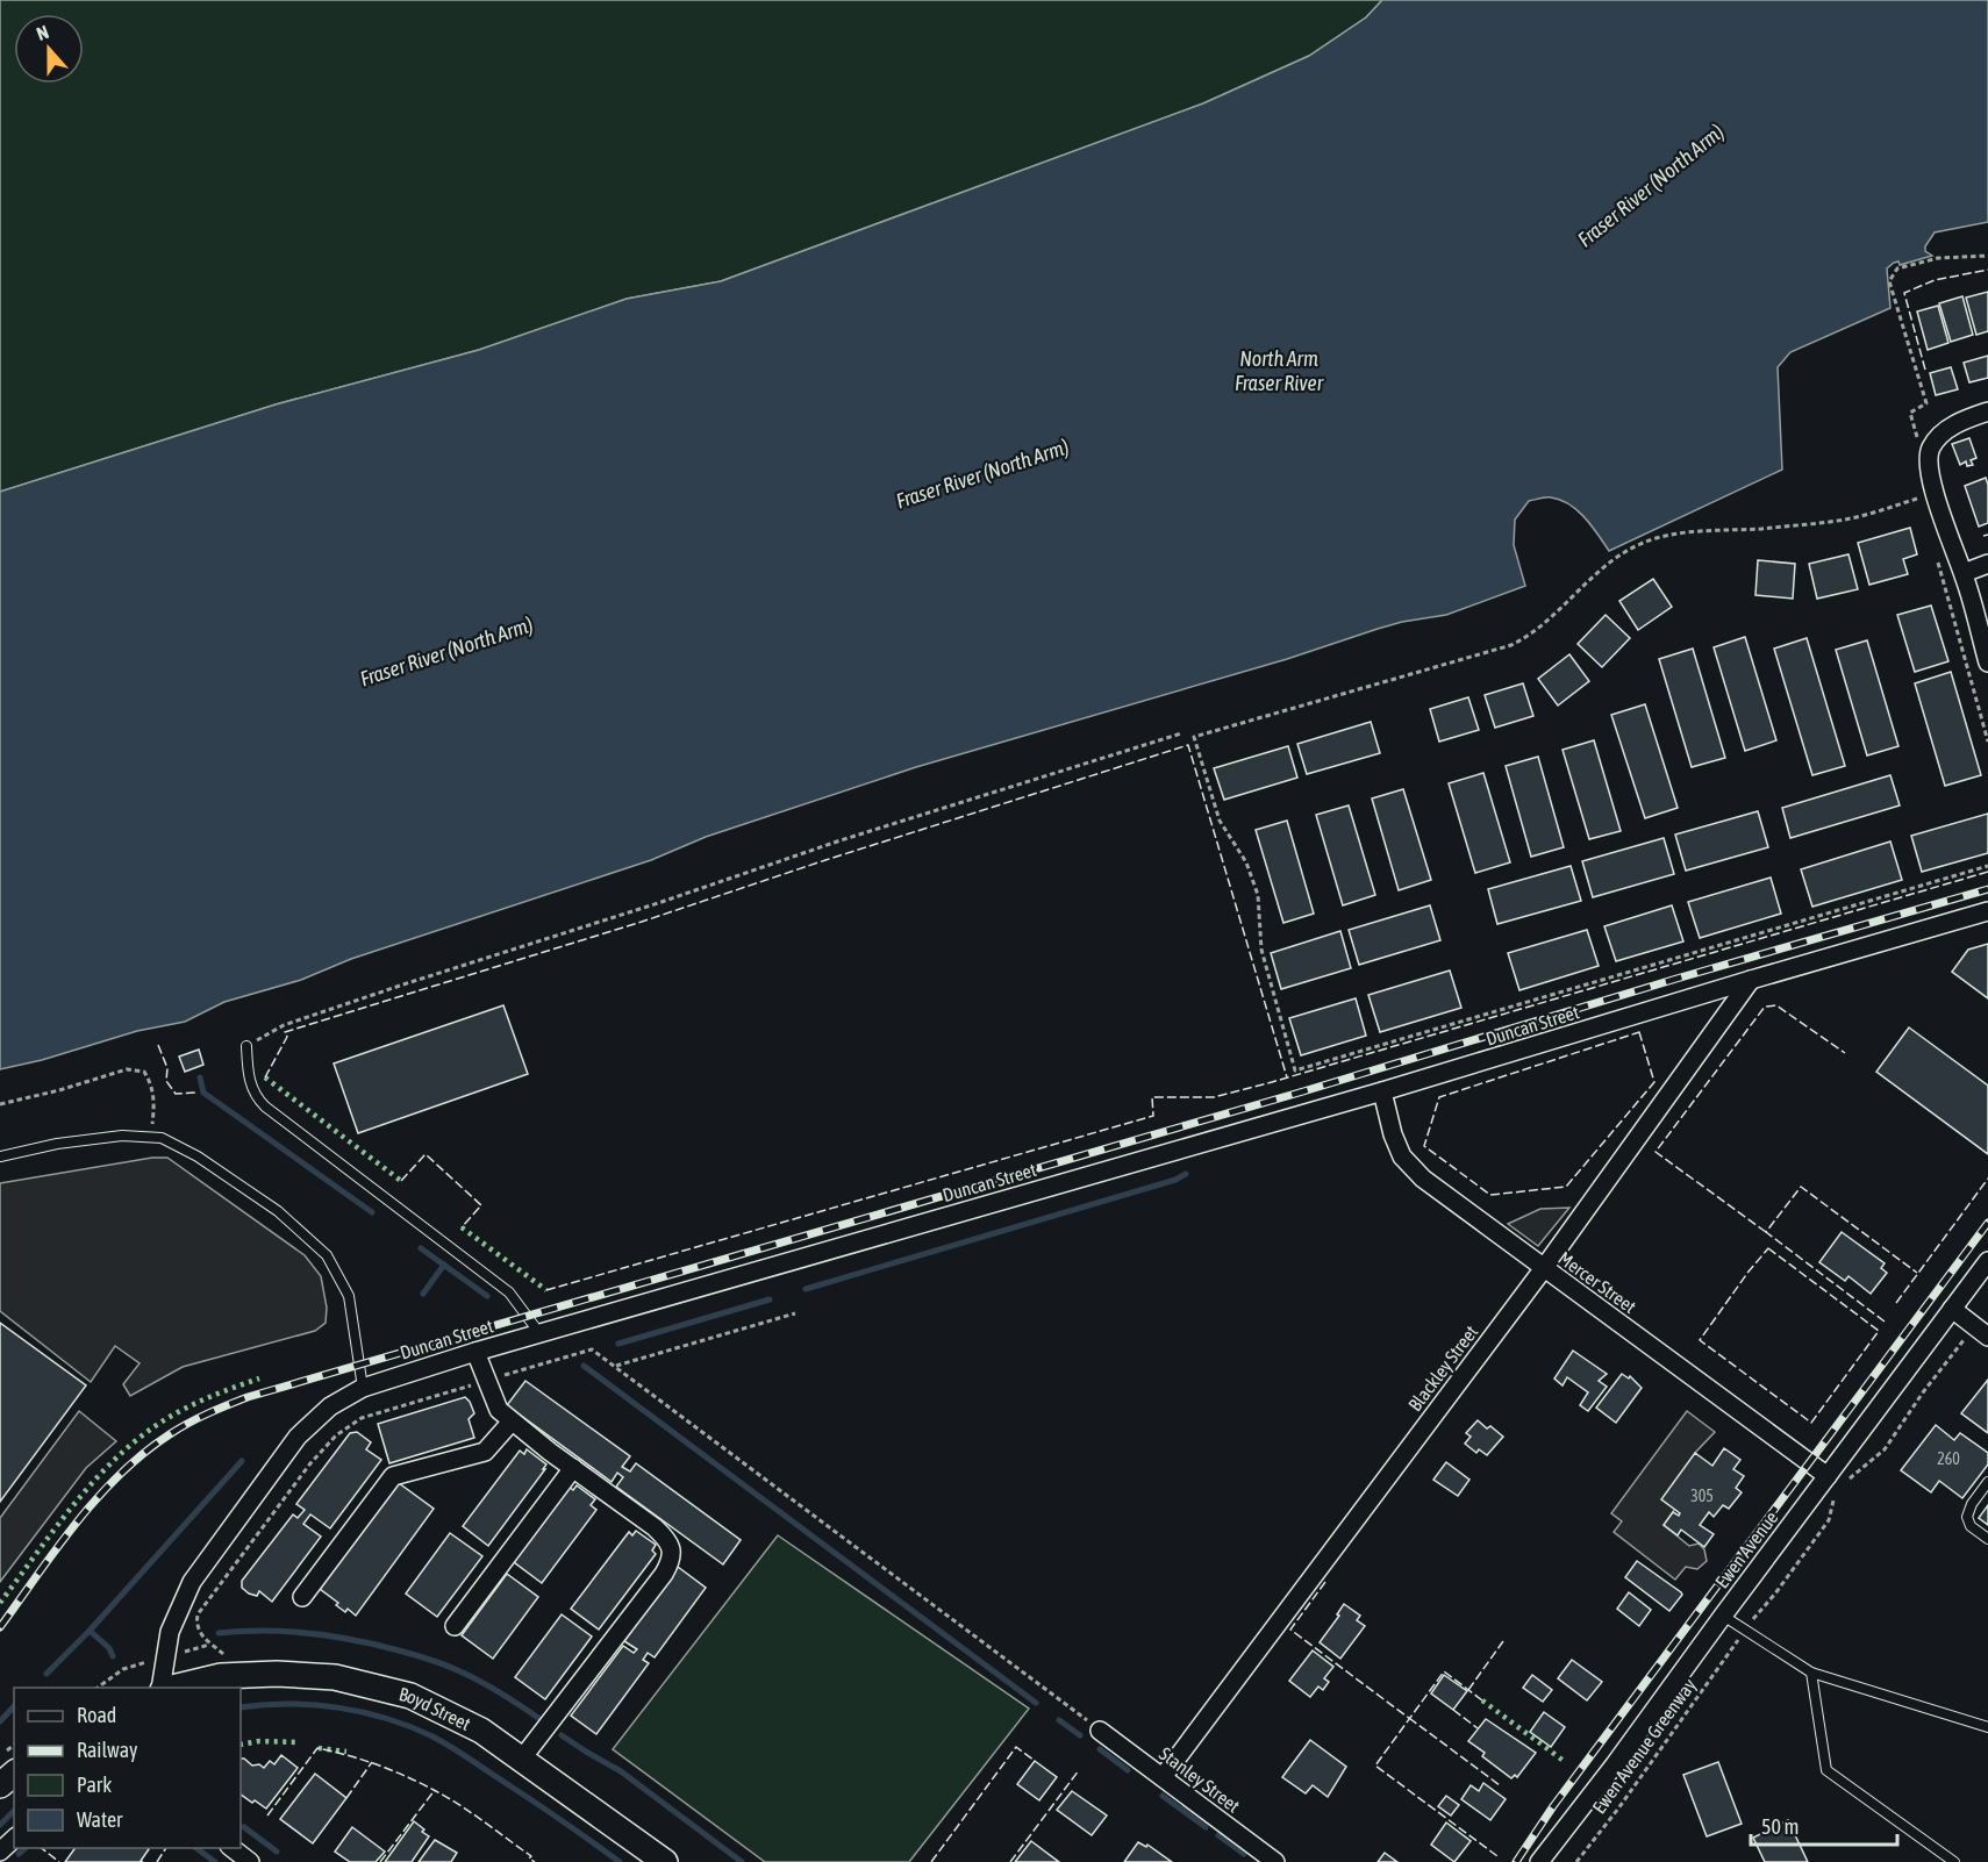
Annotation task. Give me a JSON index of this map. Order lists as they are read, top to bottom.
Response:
{
  "streets": {
    "main road": ["Boyd Street"],
    "street": [
      "Duncan Street",
      "Mercer Street",
      "Blackley Street",
      "Ewen Avenue",
      "Stanley Street"
    ],
    "path": ["Ewen Avenue Greenway"]
  },
  "crossings": [
    ["Duncan Street", "Mercer Street"],
    ["Duncan Street", "Blackley Street"],
    ["Mercer Street", "Blackley Street"],
    ["Mercer Street", "Ewen Avenue"],
    ["Blackley Street", "Stanley Street"]
  ],
  "water": ["Fraser River (North Arm)", "North Arm Fraser River"],
  "house_numbers": ["260", "305"],
  "legend": [
    "Road",
    "Railway",
    "Park",
    "Water"
  ],
  "scale_bar": "50 m",
  "north": "top"
}
